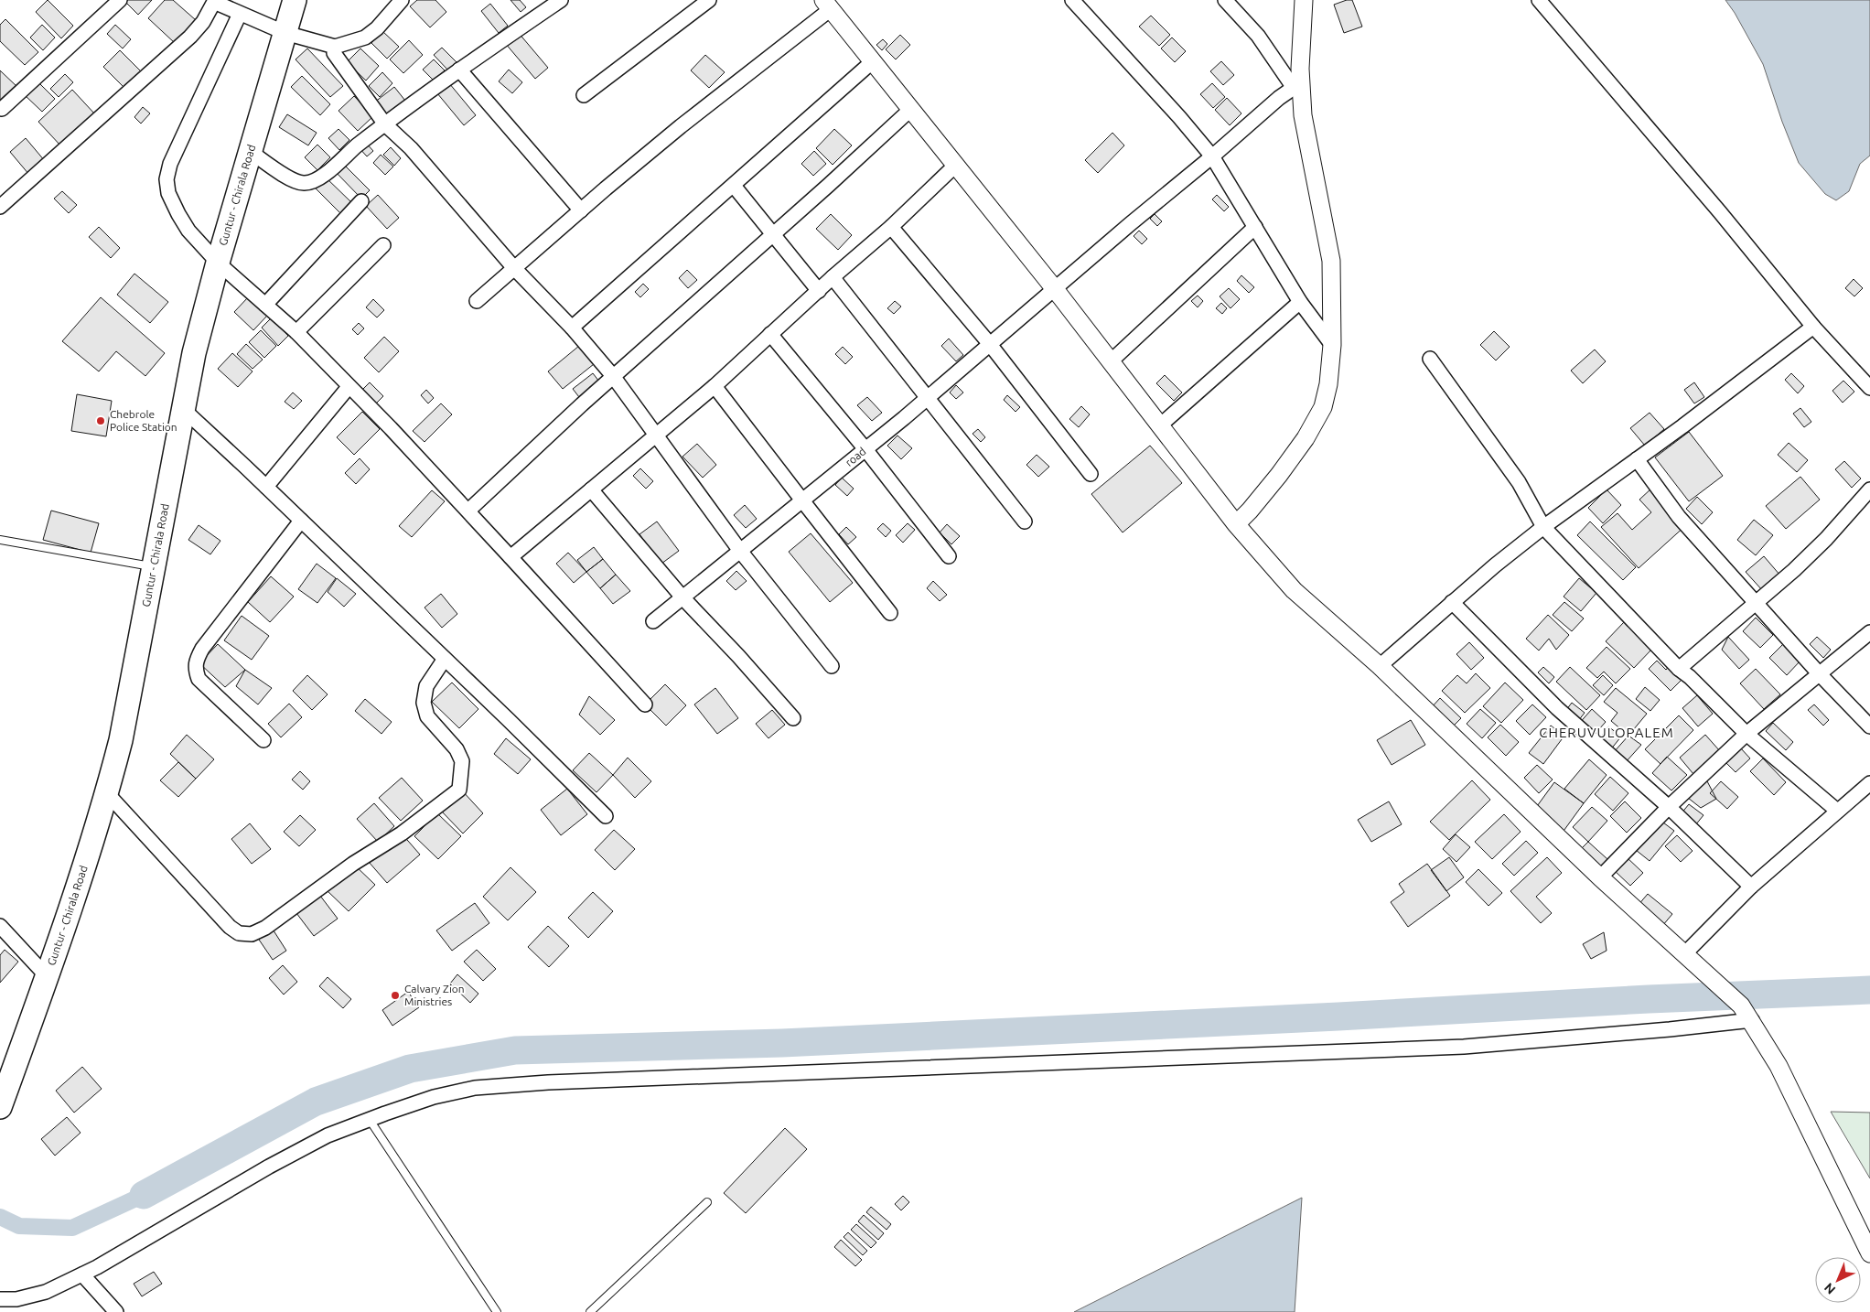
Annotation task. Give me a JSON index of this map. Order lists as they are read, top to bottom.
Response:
{
  "streets": {
    "main road": ["Guntur - Chirala Road"],
    "street": ["road"]
  },
  "districts": ["CHERUVULOPALEM"],
  "places": ["Chebrole Police Station", "Calvary Zion Ministries"],
  "north": "bottom left"
}
